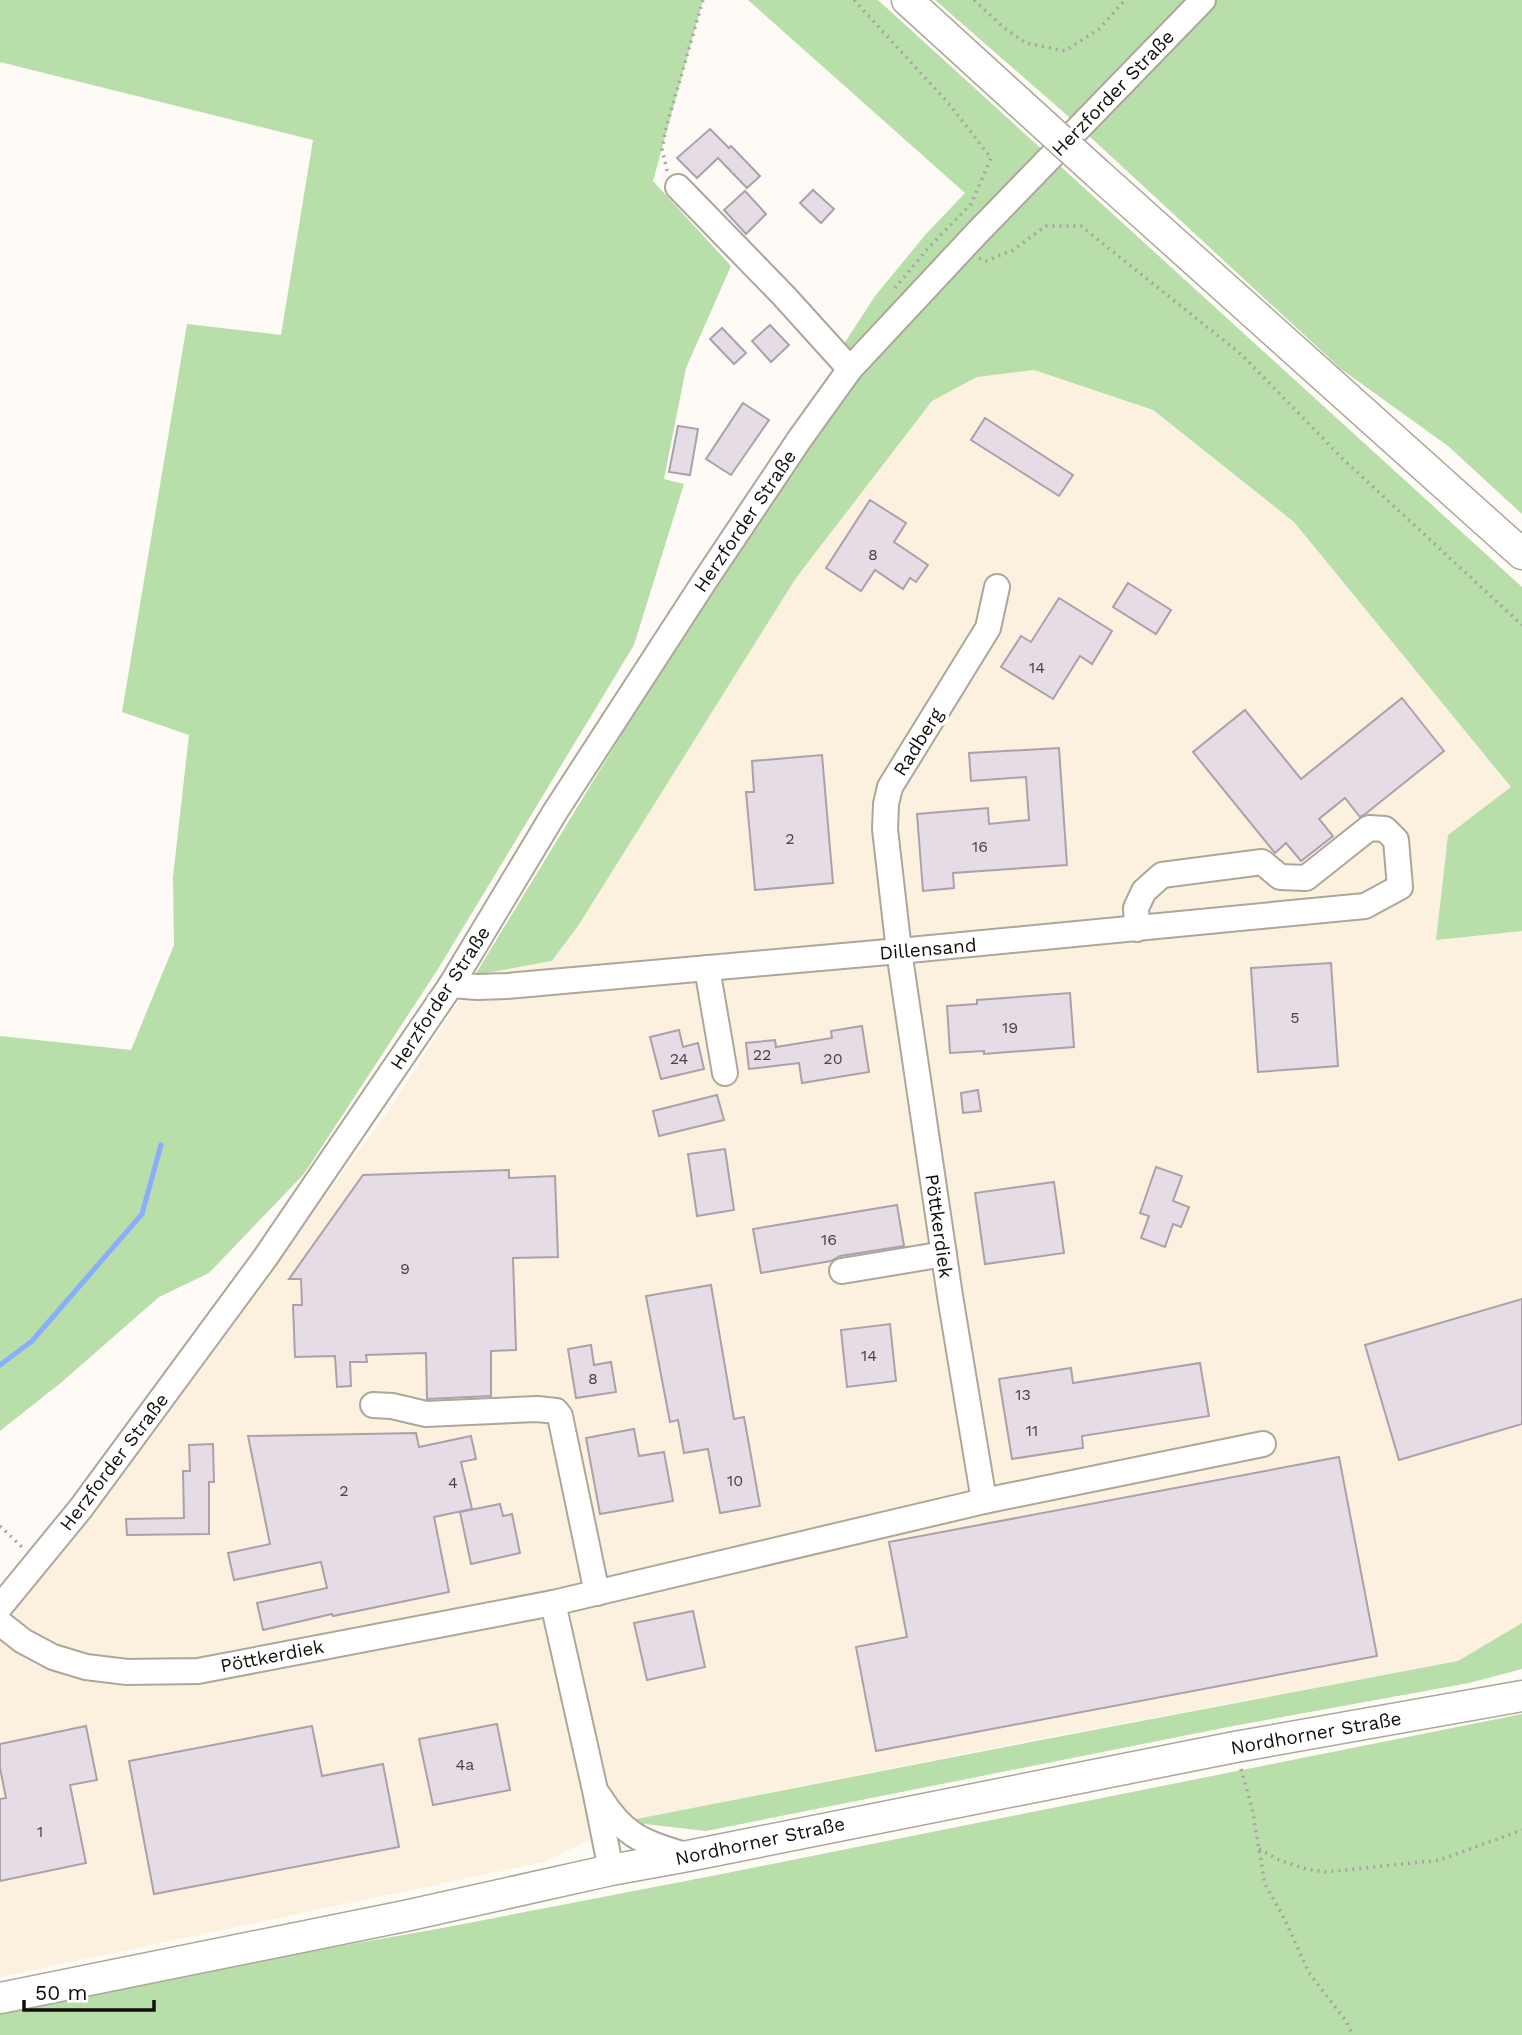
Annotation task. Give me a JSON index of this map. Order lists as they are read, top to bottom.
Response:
{
  "streets": {
    "main road": ["Nordhorner Straße"],
    "street": [
      "Herzforder Straße",
      "Radberg",
      "Dillensand",
      "Pöttkerdiek"
    ]
  },
  "crossings": [
    ["Herzforder Straße", "Dillensand"],
    ["Radberg", "Dillensand"],
    ["Radberg", "Pöttkerdiek"],
    ["Dillensand", "Pöttkerdiek"]
  ],
  "house_numbers": [
    "8",
    "14",
    "2",
    "16",
    "5",
    "19",
    "22",
    "24",
    "20",
    "16",
    "9",
    "14",
    "8",
    "13",
    "11",
    "10",
    "4",
    "2",
    "4a",
    "1"
  ],
  "scale_bar": "50 m"
}
